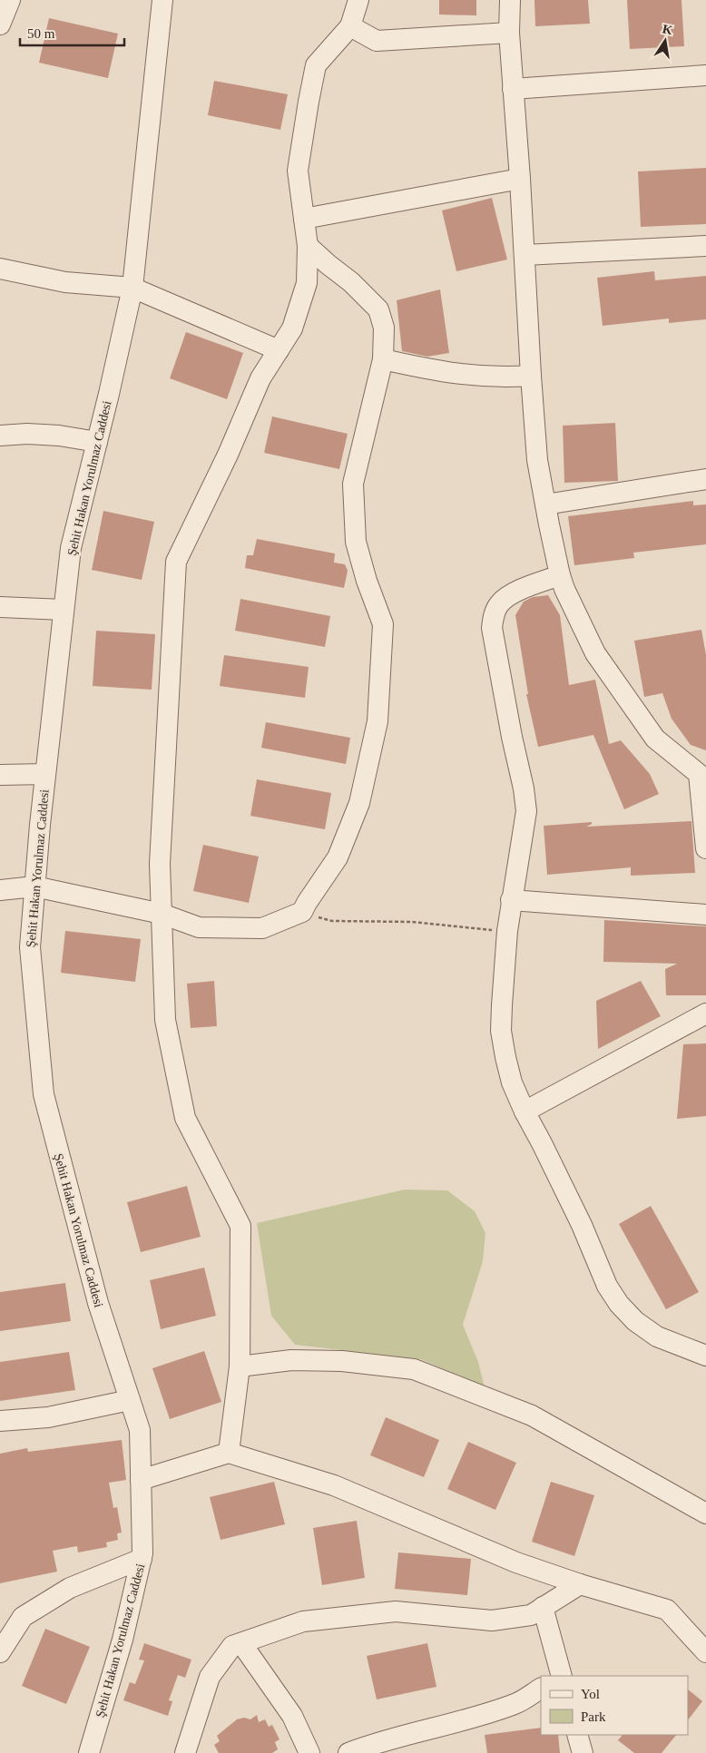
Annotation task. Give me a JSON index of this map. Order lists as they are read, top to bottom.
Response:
{
  "streets": {
    "street": ["Şehit Hakan Yorulmaz Caddesi"]
  },
  "legend": ["Yol", "Park"],
  "scale_bar": "50 m",
  "north": "top"
}
